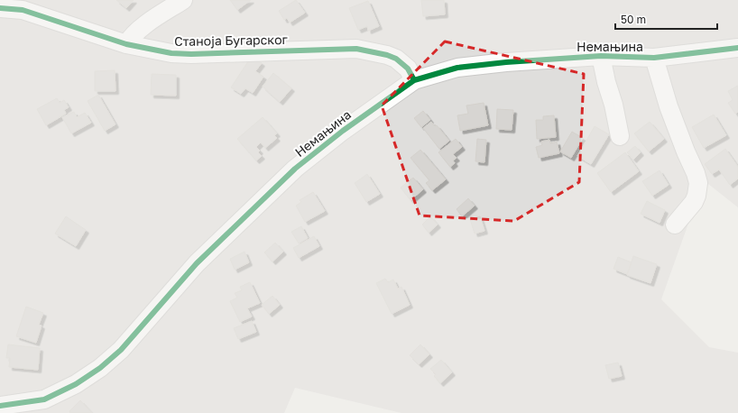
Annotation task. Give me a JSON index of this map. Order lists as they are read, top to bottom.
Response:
{
  "streets": {
    "street": ["Станоја Бугарског", "Немањина"]
  },
  "crossings": [
    ["Станоја Бугарског", "Немањина"]
  ],
  "scale_bar": "50 m"
}
